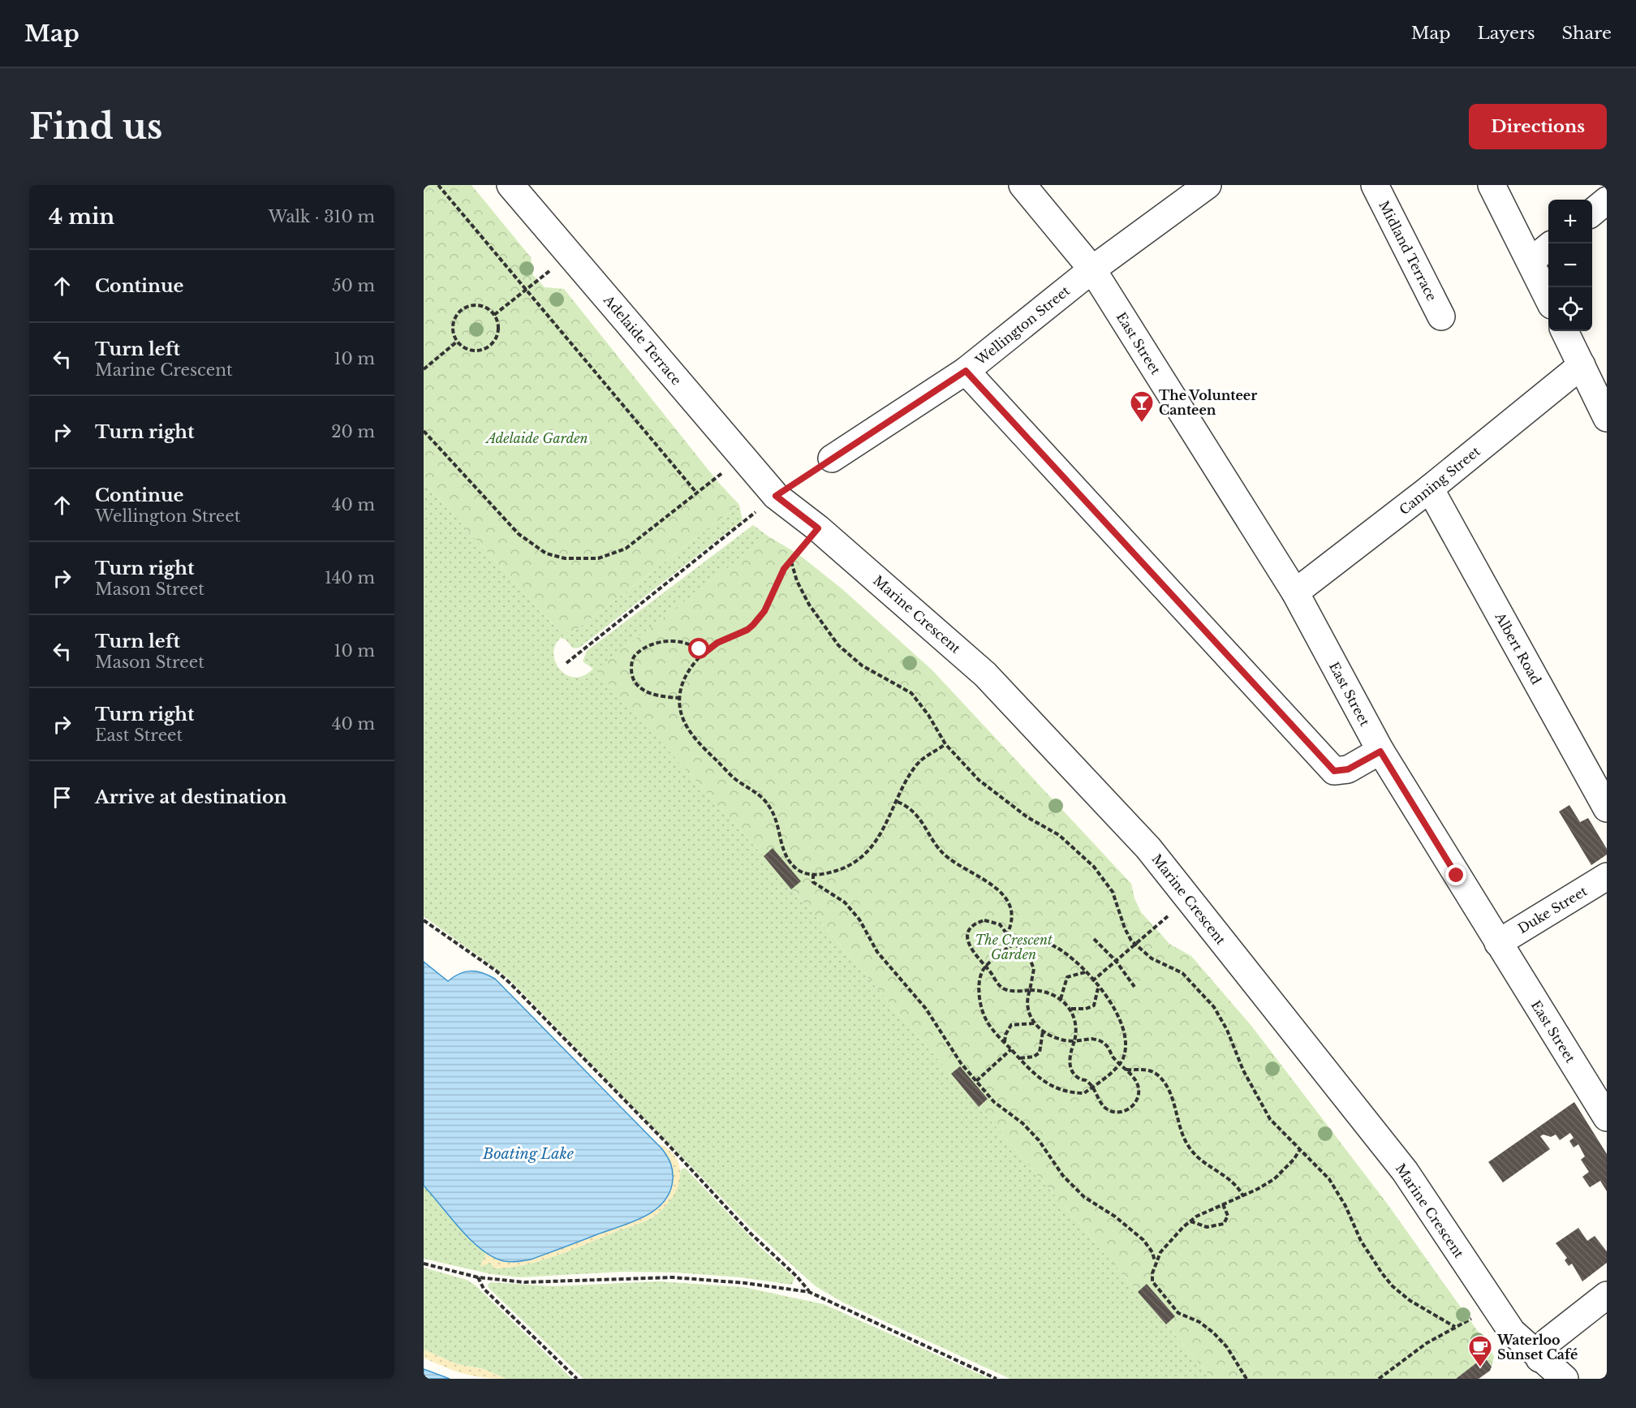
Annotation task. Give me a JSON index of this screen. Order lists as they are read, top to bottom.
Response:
{
  "streets": {
    "street": [
      "Midland Terrace",
      "Wellington Street",
      "Adelaide Terrace",
      "East Street",
      "Canning Street",
      "Marine Crescent",
      "Albert Road",
      "Duke Street"
    ]
  },
  "crossings": [
    ["Wellington Street", "East Street"],
    ["Adelaide Terrace", "Marine Crescent"],
    ["East Street", "Canning Street"],
    ["East Street", "Duke Street"],
    ["Canning Street", "Albert Road"]
  ],
  "water": ["Boating Lake"],
  "parks": ["Adelaide Garden", "The Crescent Garden"],
  "places": {
    "bar": ["The Volunteer Canteen"],
    "cafe": ["Waterloo Sunset Café"]
  },
  "page": {
    "header": "Map",
    "nav": ["Map", "Layers", "Share"],
    "buttons": "Directions",
    "title": "Find us",
    "heading": ["4 min", "Walk · 310 m"],
    "map_buttons": ["+", "−"],
    "list": [
      ["Continue", "50 m"],
      ["Turn left", "Marine Crescent", "10 m"],
      ["Turn right", "20 m"],
      ["Continue", "Wellington Street", "40 m"],
      ["Turn right", "Mason Street", "140 m"],
      ["Turn left", "Mason Street", "10 m"],
      ["Turn right", "East Street", "40 m"],
      "Arrive at destination"
    ]
  }
}
